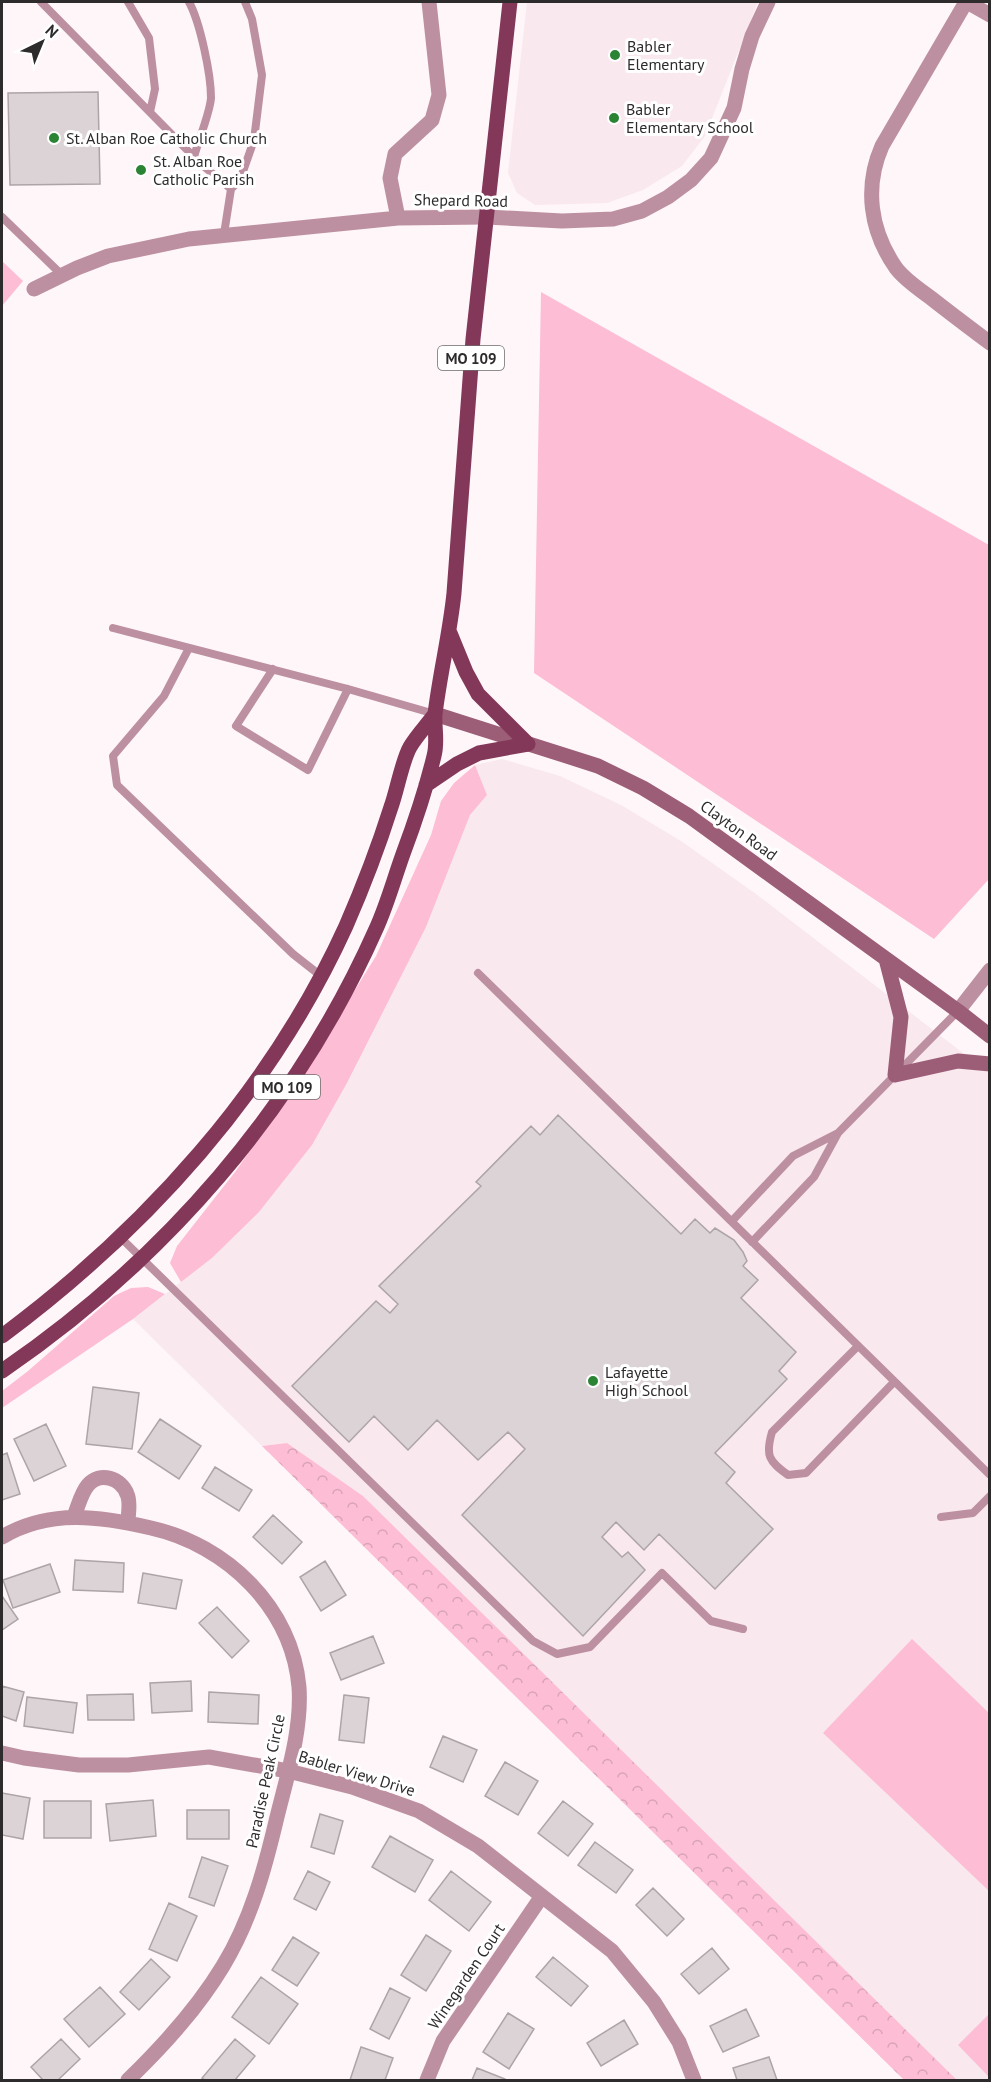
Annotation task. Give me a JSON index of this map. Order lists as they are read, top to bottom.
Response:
{
  "streets": {
    "main road": ["MO 109", "Clayton Road"],
    "street": [
      "Shepard Road",
      "Babler View Drive",
      "Paradise Peak Circle",
      "Winegarden Court"
    ]
  },
  "crossings": [
    ["Shepard Road", "MO 109"],
    ["MO 109", "Clayton Road"],
    ["Babler View Drive", "Paradise Peak Circle"],
    ["Babler View Drive", "Winegarden Court"]
  ],
  "places": [
    "Babler Elementary",
    "Babler Elementary School",
    "St. Alban Roe Catholic Church",
    "St. Alban Roe Catholic Parish",
    "Lafayette High School"
  ],
  "north": "top right"
}
